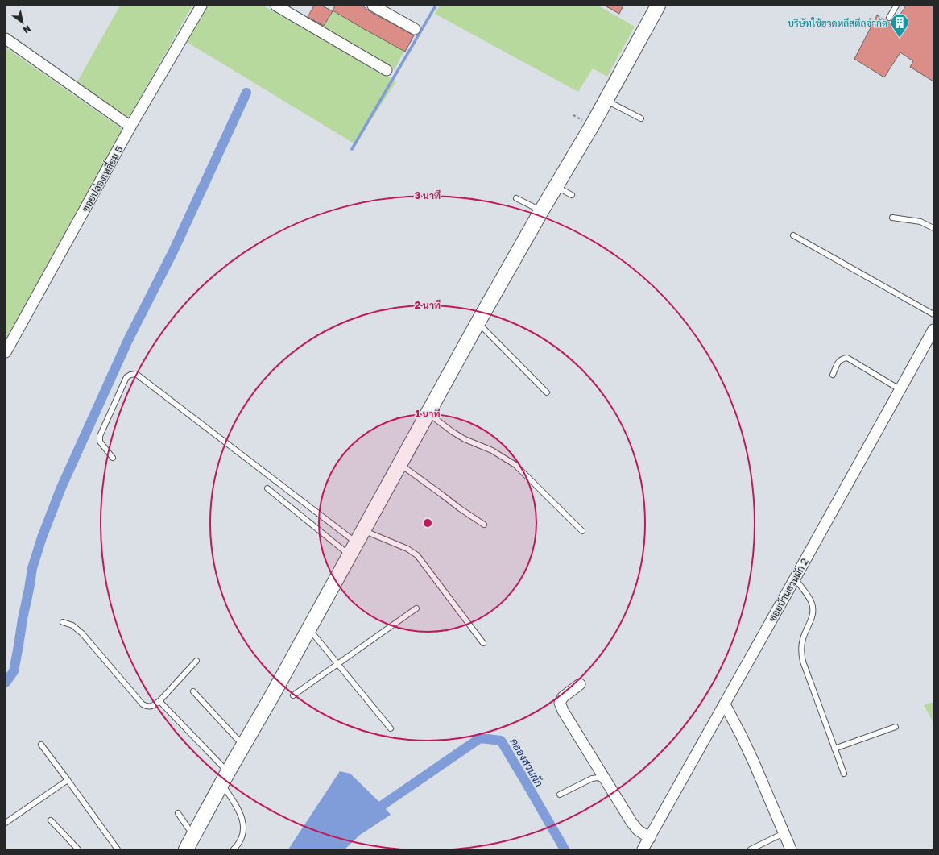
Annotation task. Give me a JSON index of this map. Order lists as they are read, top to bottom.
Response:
{
  "streets": {
    "street": ["ซอยปล่องเหลี่ยม 5", "ซอยบ้านสวนผัก 2"]
  },
  "water": ["คลองสวนผัก"],
  "places": {
    "building": ["บริษัทใช้ฮวดหลีสตีลจำกัด"]
  },
  "north": "bottom right",
  "rings": ["3 นาที", "2 นาที", "1 นาที"]
}
